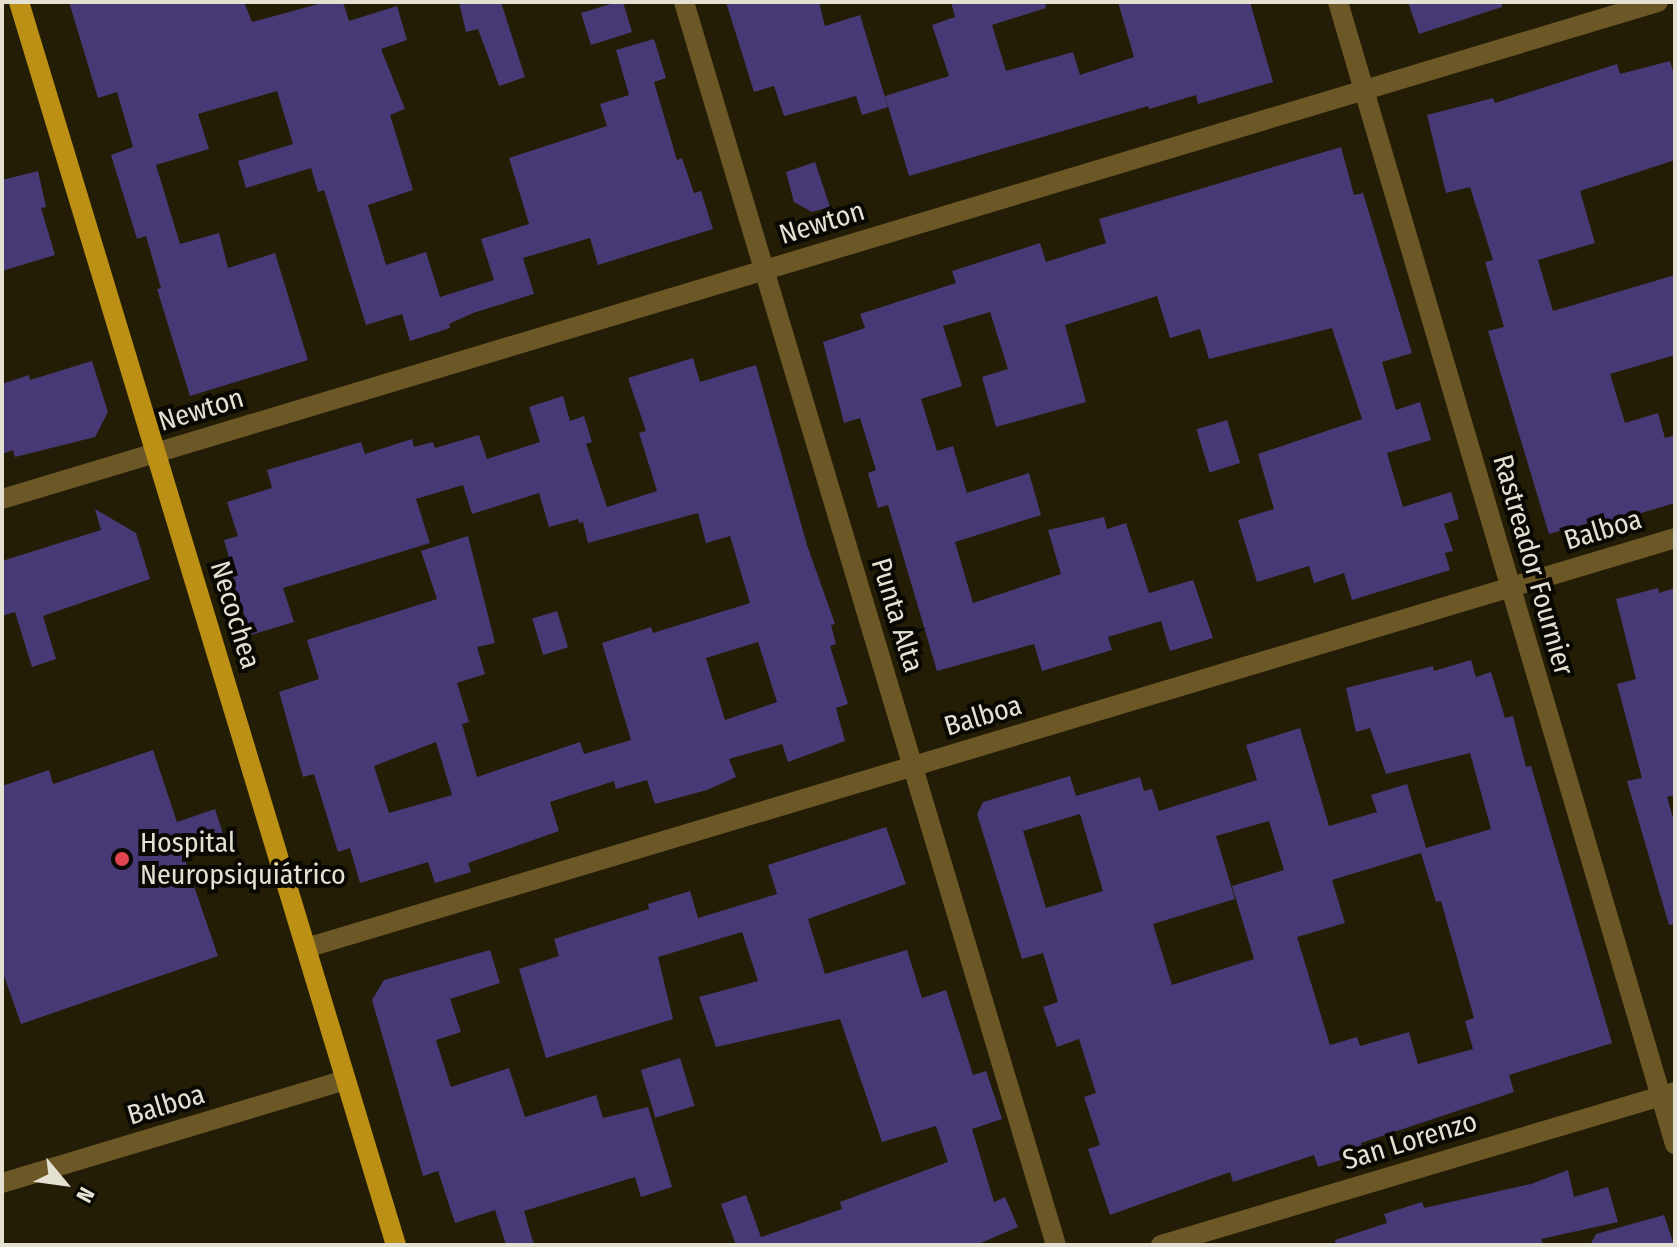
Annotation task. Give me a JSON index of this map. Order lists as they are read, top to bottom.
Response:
{
  "streets": {
    "main road": ["Necochea"],
    "street": [
      "Newton",
      "Balboa",
      "Rastreador Fournier",
      "Punta Alta",
      "San Lorenzo"
    ]
  },
  "crossings": [
    ["Newton", "Rastreador Fournier"],
    ["Newton", "Necochea"],
    ["Newton", "Punta Alta"],
    ["Balboa", "Rastreador Fournier"],
    ["Balboa", "Necochea"],
    ["Balboa", "Punta Alta"],
    ["Rastreador Fournier", "San Lorenzo"]
  ],
  "places": ["Hospital Neuropsiquiátrico"],
  "north": "bottom right"
}
